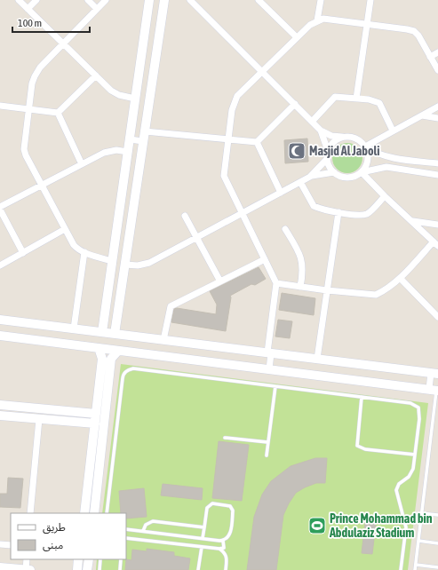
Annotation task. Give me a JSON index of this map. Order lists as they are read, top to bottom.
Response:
{
  "places": {
    "mosque": ["Masjid Al Jaboli"],
    "sports": ["Prince Mohammad bin Abdulaziz Stadium"]
  },
  "legend": ["طريق", "مبنى"],
  "scale_bar": "100 m"
}
